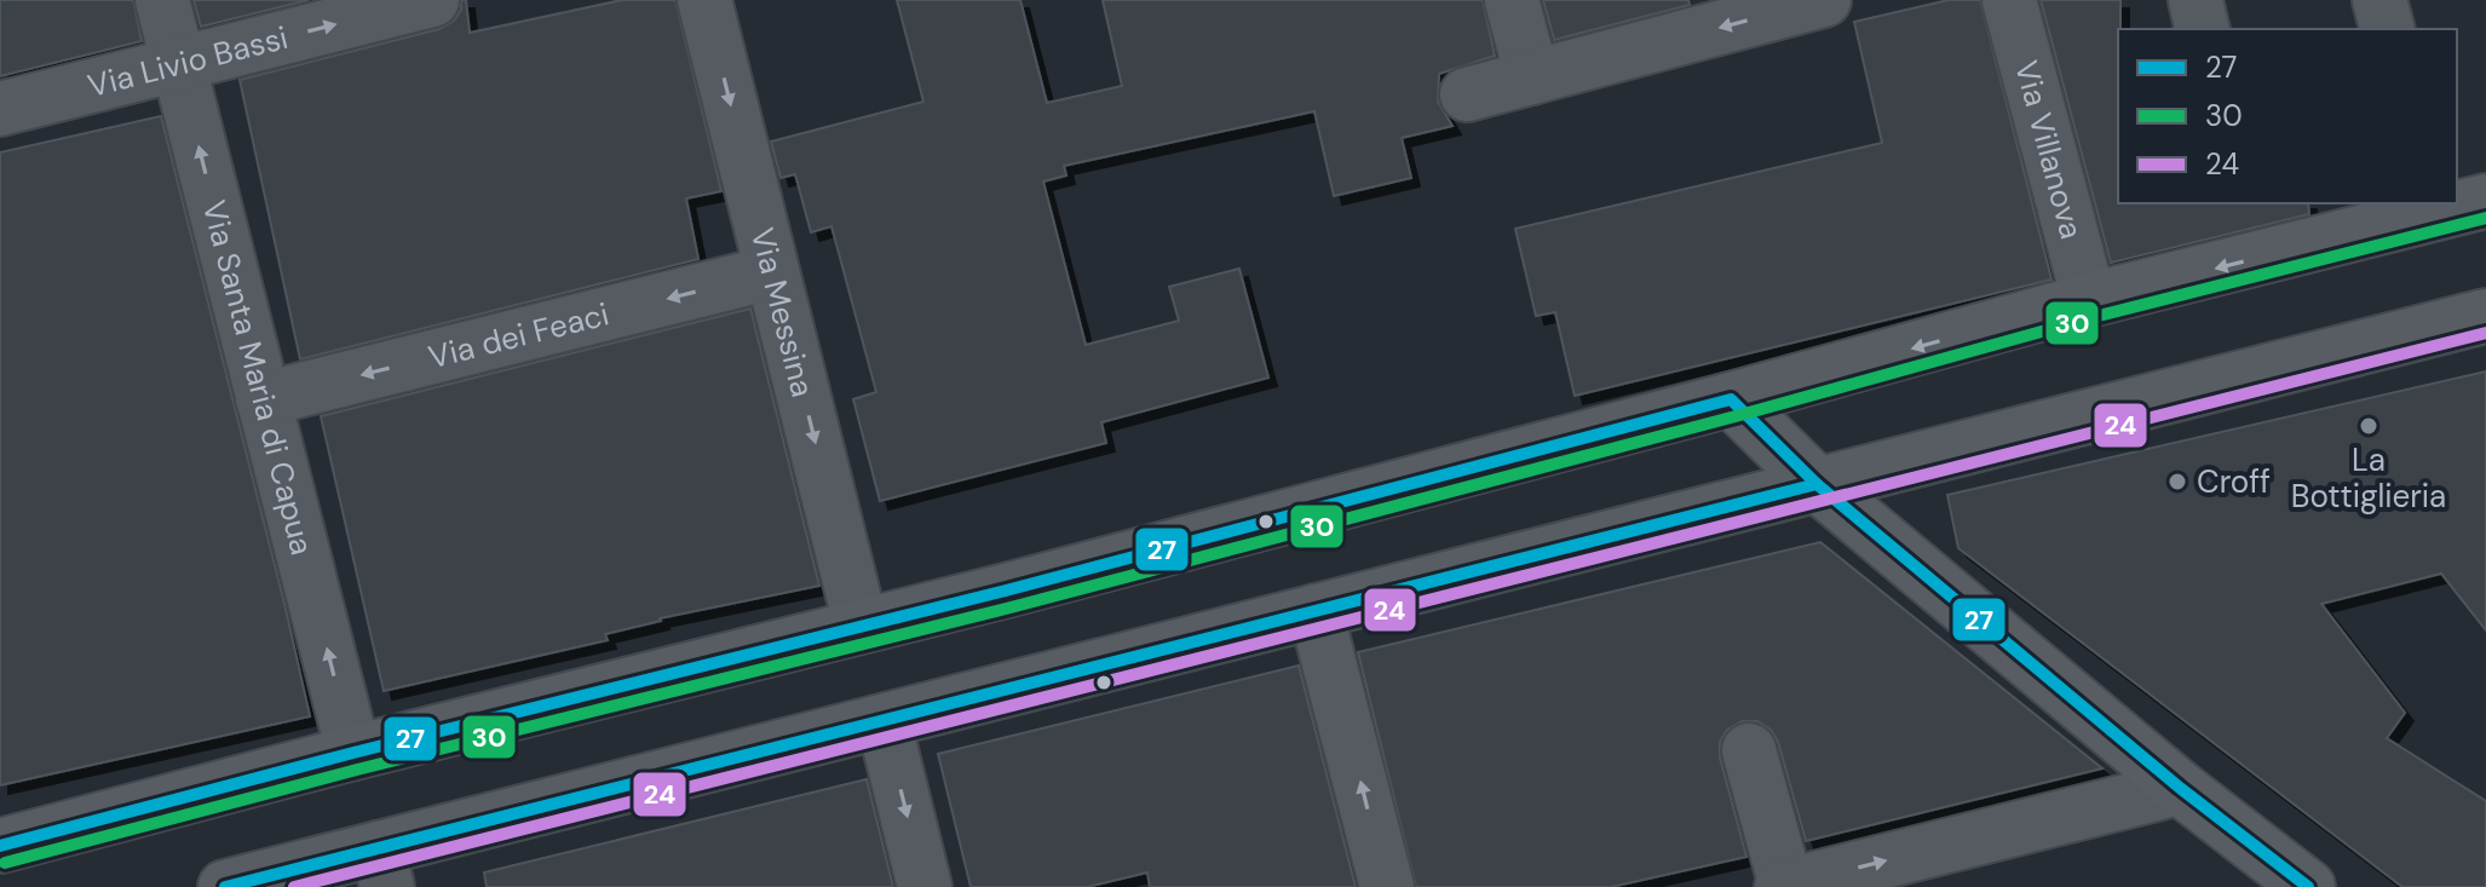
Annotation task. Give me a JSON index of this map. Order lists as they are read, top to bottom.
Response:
{
  "streets": {
    "street": [
      "Via Livio Bassi",
      "Via Villanova",
      "Via Messina",
      "Via dei Feaci",
      "Via Santa Maria di Capua"
    ]
  },
  "crossings": [
    ["Via Livio Bassi", "Via Santa Maria di Capua"],
    ["Via Messina", "Via dei Feaci"],
    ["Via dei Feaci", "Via Santa Maria di Capua"]
  ],
  "one_way": [
    "Via Livio Bassi",
    "Via Messina",
    "Via dei Feaci",
    "Via Santa Maria di Capua"
  ],
  "places": ["La Bottiglieria", "Croff"],
  "lines": ["transit line 30", "transit line 24", "transit line 27"],
  "legend": ["27", "30", "24"]
}
